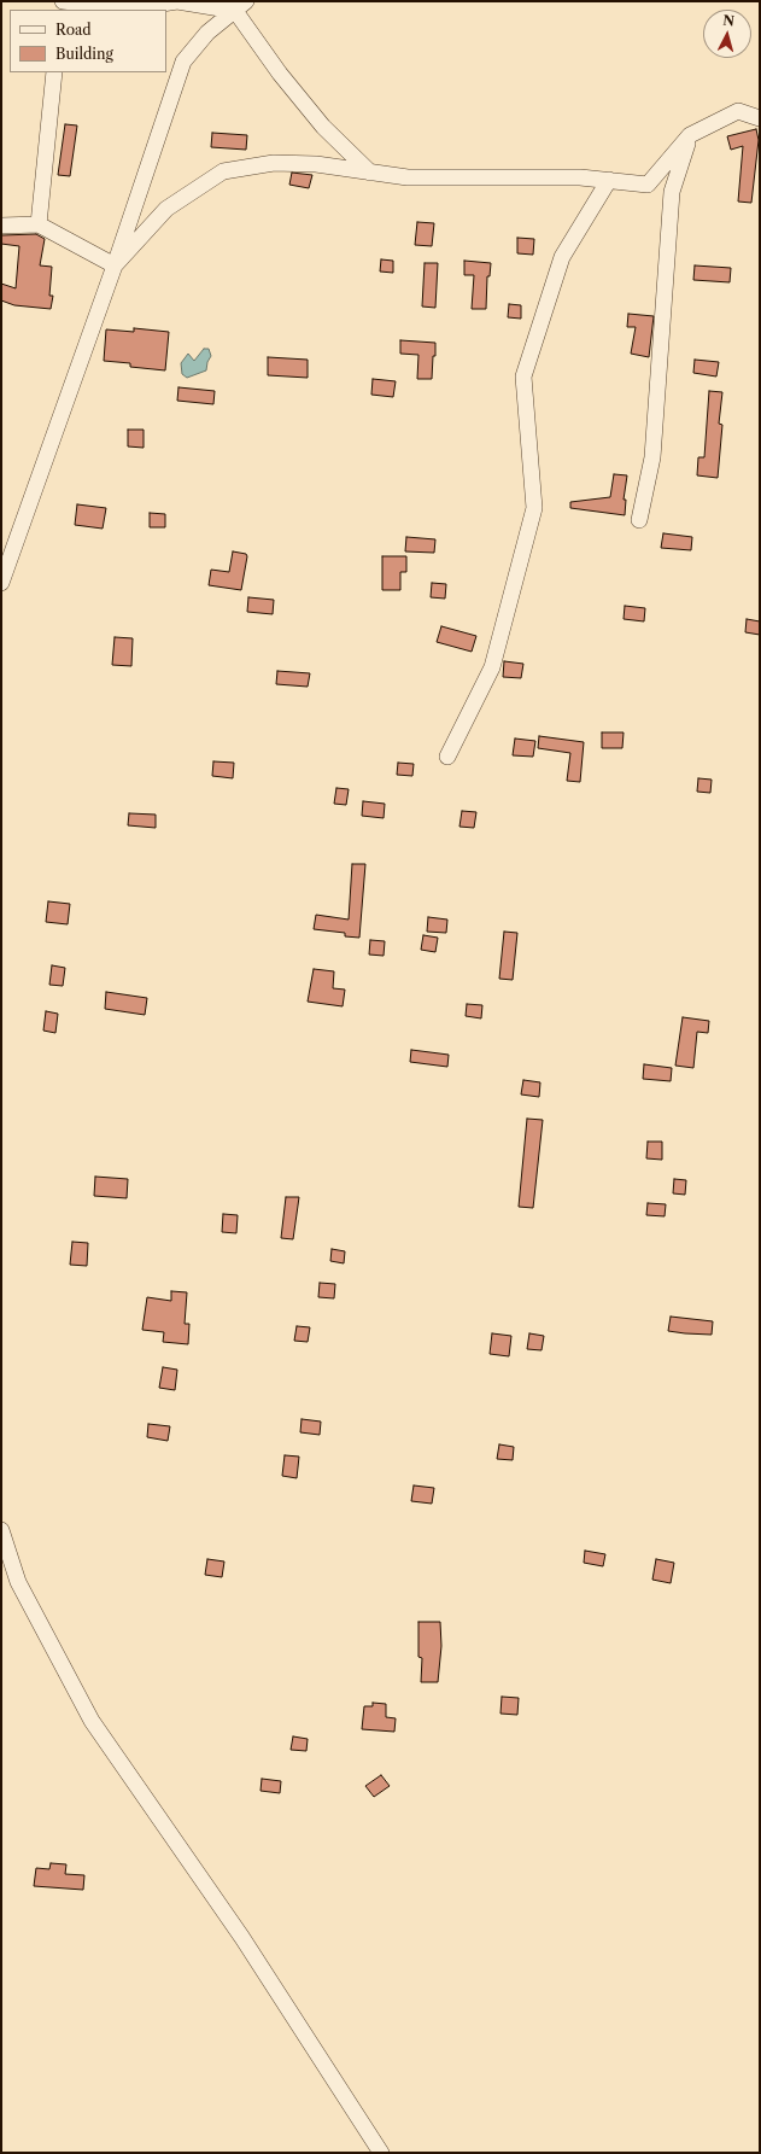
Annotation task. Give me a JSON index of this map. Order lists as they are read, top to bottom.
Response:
{
  "legend": ["Road", "Building"],
  "north": "top"
}
